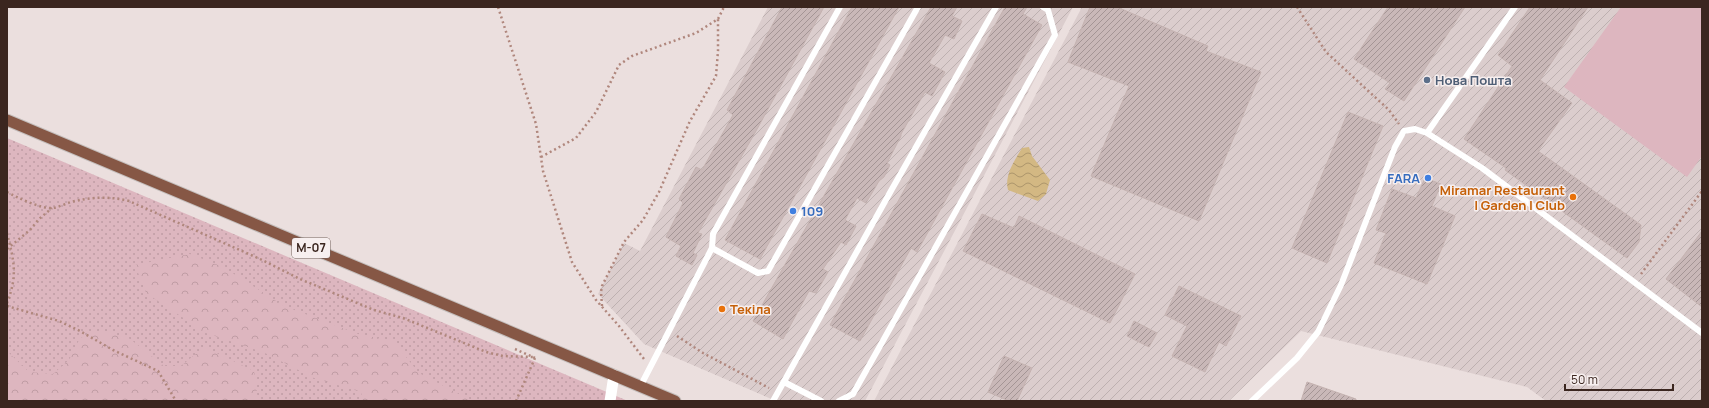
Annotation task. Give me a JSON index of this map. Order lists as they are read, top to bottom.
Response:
{
  "streets": {
    "highway": ["М-07"]
  },
  "places": [
    "Нова Пошта",
    "FARA",
    "Miramar Restaurant | Garden | Club",
    "109",
    "Текіла"
  ],
  "scale_bar": "50 m"
}
